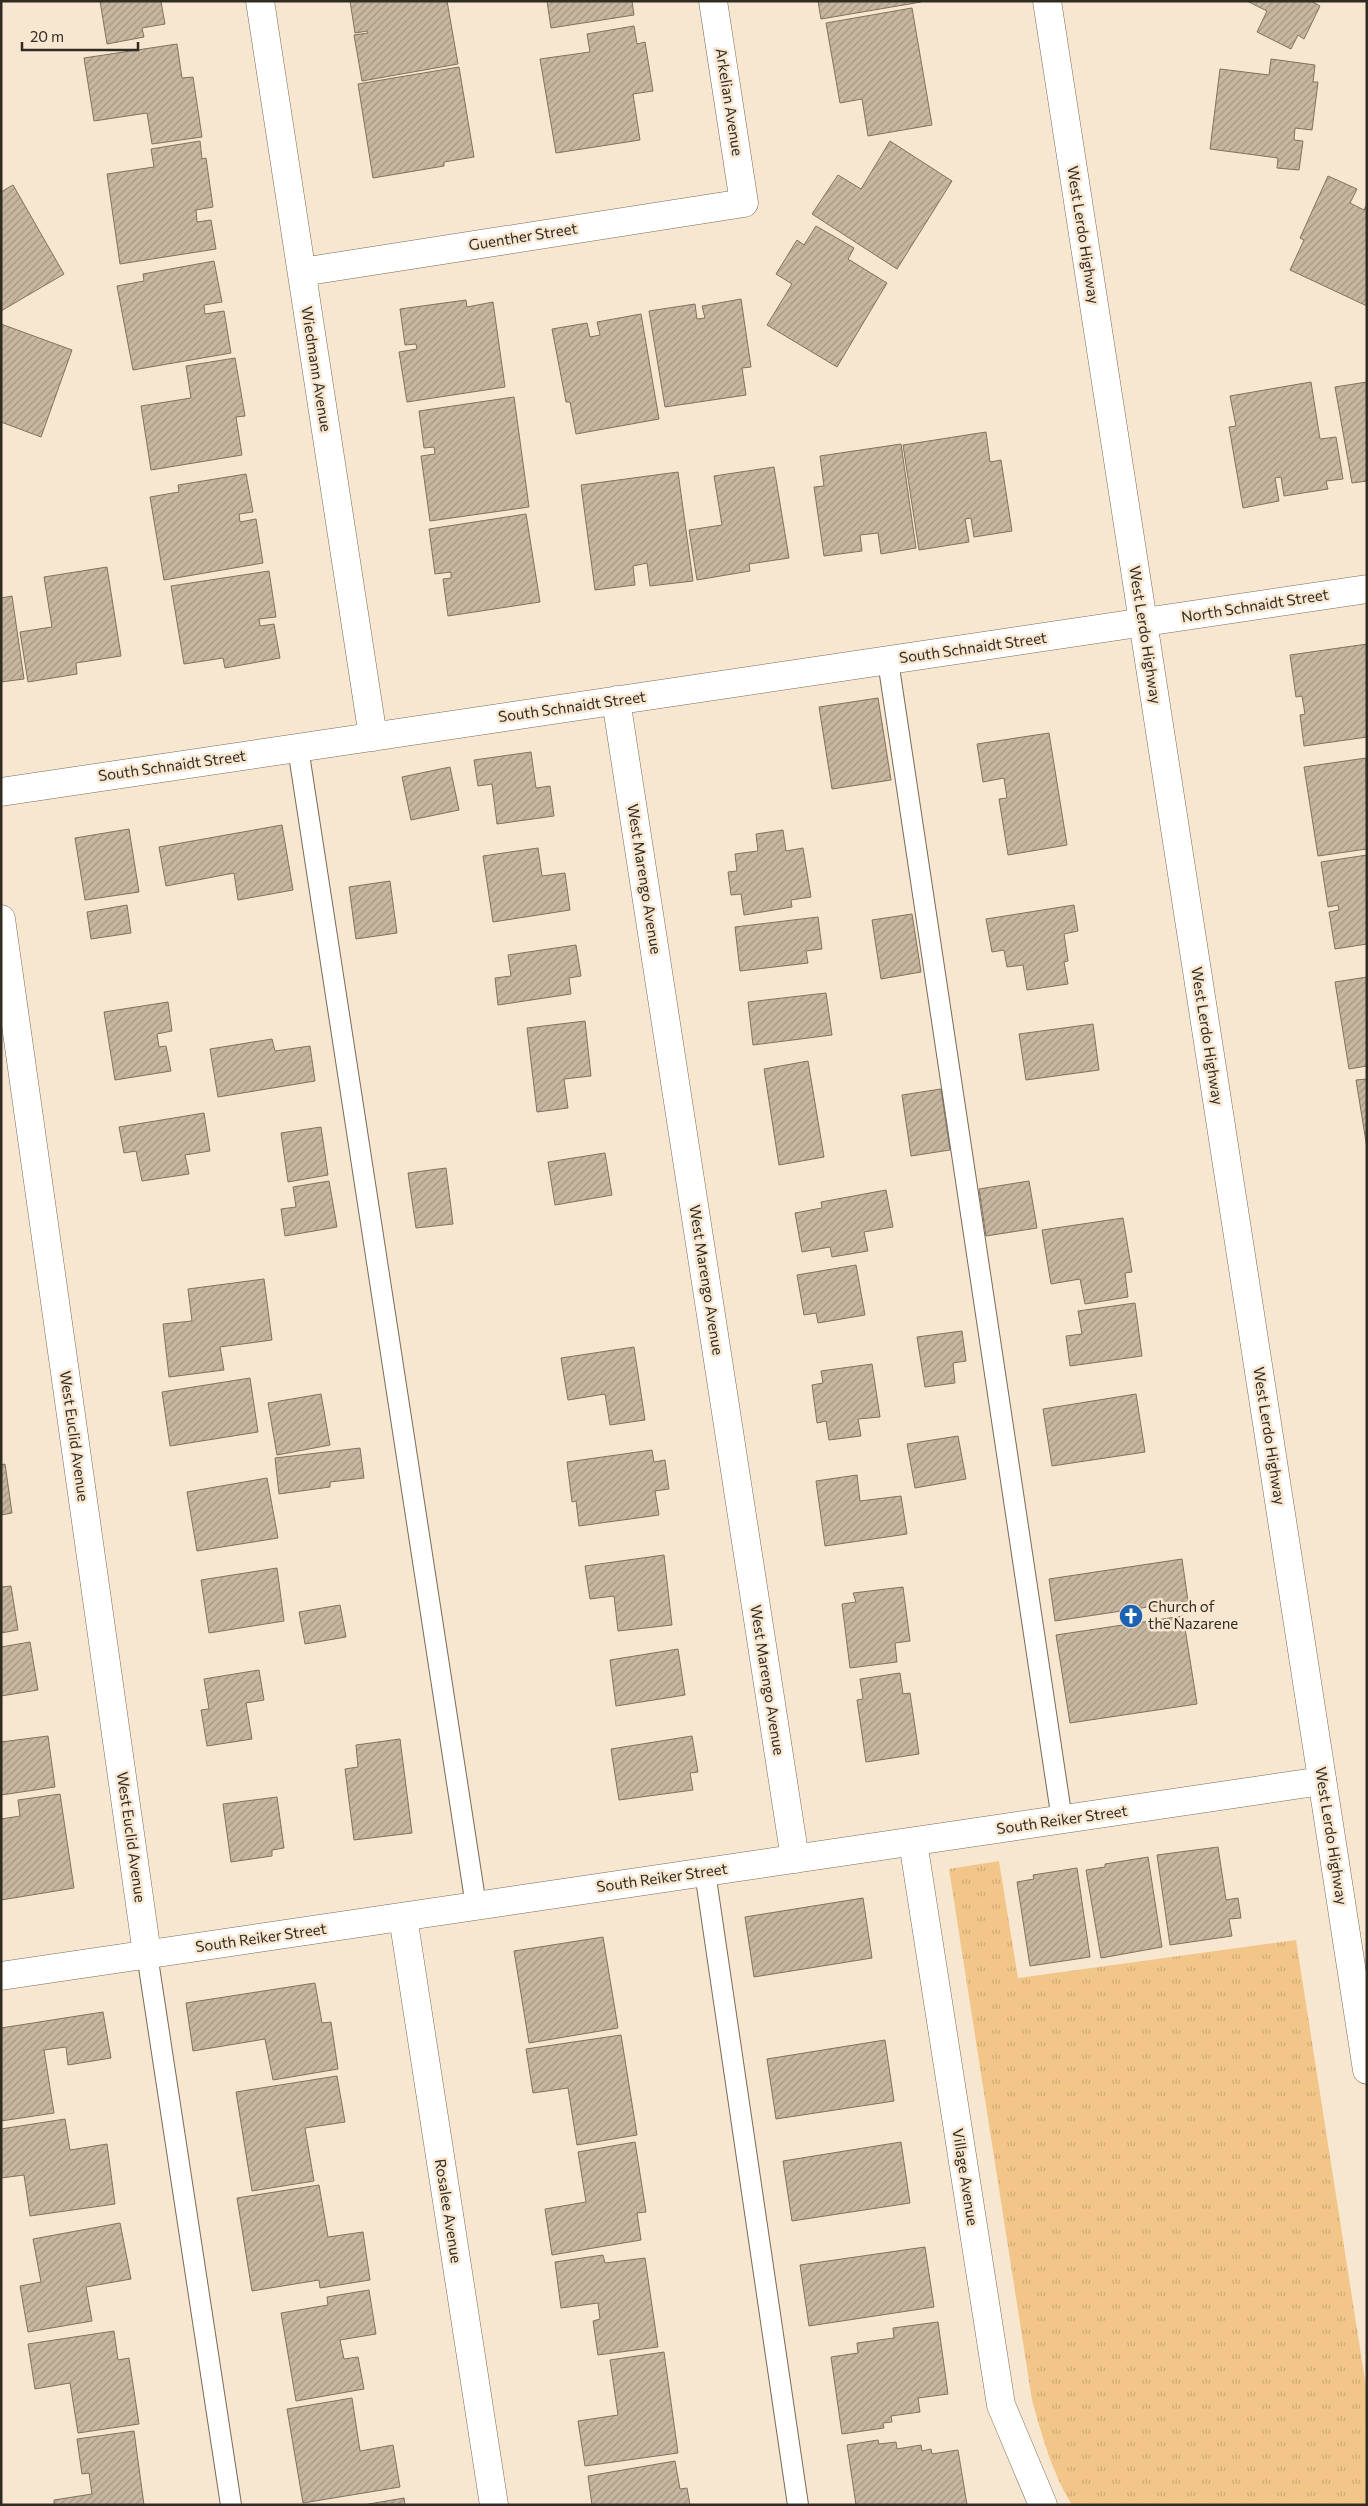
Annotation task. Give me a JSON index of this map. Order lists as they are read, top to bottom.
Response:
{
  "streets": {
    "street": [
      "Arkelian Avenue",
      "West Lerdo Highway",
      "Guenther Street",
      "Wiedmann Avenue",
      "North Schnaidt Street",
      "South Schnaidt Street",
      "West Marengo Avenue",
      "West Euclid Avenue",
      "South Reiker Street",
      "Village Avenue",
      "Rosalee Avenue"
    ]
  },
  "crossings": [
    ["Arkelian Avenue", "Guenther Street"],
    ["West Lerdo Highway", "North Schnaidt Street"],
    ["West Lerdo Highway", "South Schnaidt Street"],
    ["West Lerdo Highway", "South Reiker Street"],
    ["Guenther Street", "Wiedmann Avenue"],
    ["Wiedmann Avenue", "South Schnaidt Street"],
    ["North Schnaidt Street", "South Schnaidt Street"],
    ["South Schnaidt Street", "West Marengo Avenue"],
    ["West Marengo Avenue", "South Reiker Street"],
    ["West Euclid Avenue", "South Reiker Street"],
    ["South Reiker Street", "Village Avenue"],
    ["South Reiker Street", "Rosalee Avenue"]
  ],
  "places": {
    "church": ["Church of the Nazarene"]
  },
  "scale_bar": "20 m"
}
